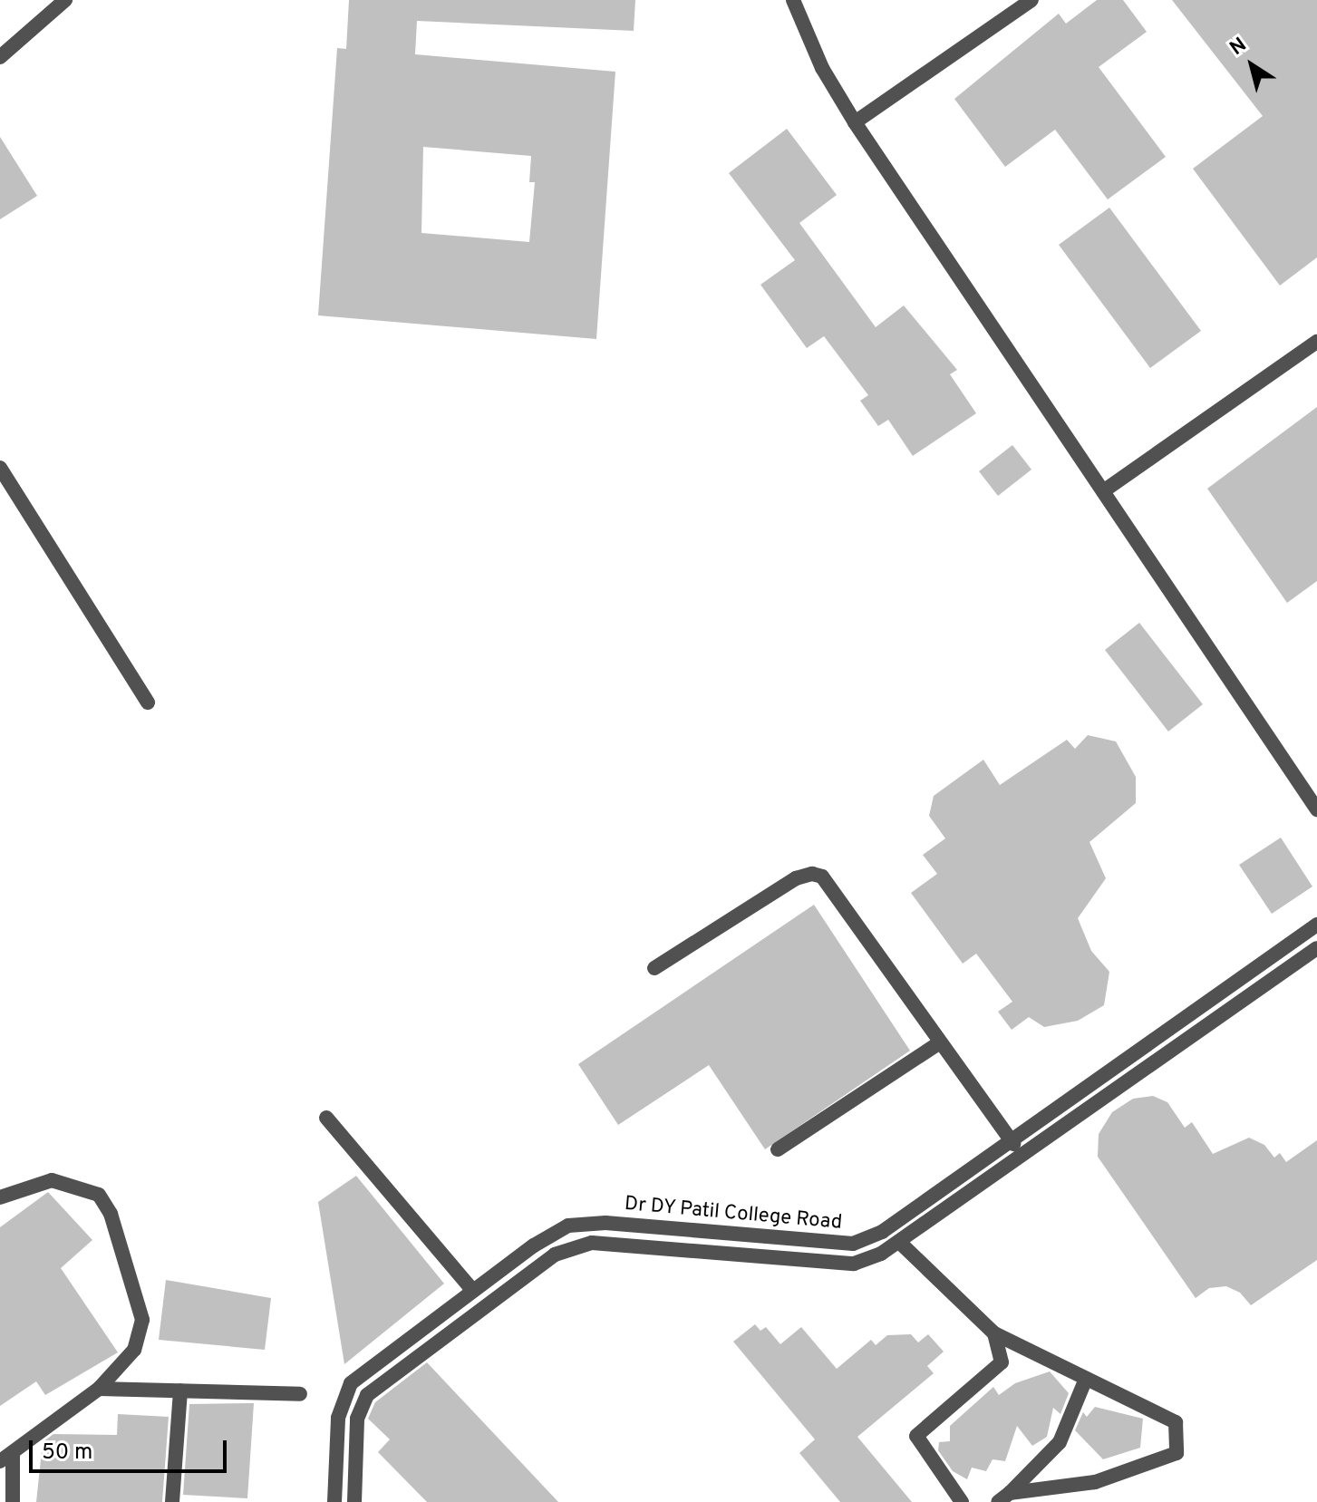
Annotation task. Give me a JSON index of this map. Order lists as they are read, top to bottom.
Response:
{
  "streets": {
    "street": ["Dr DY Patil College Road"]
  },
  "scale_bar": "50 m",
  "north": "top left"
}
